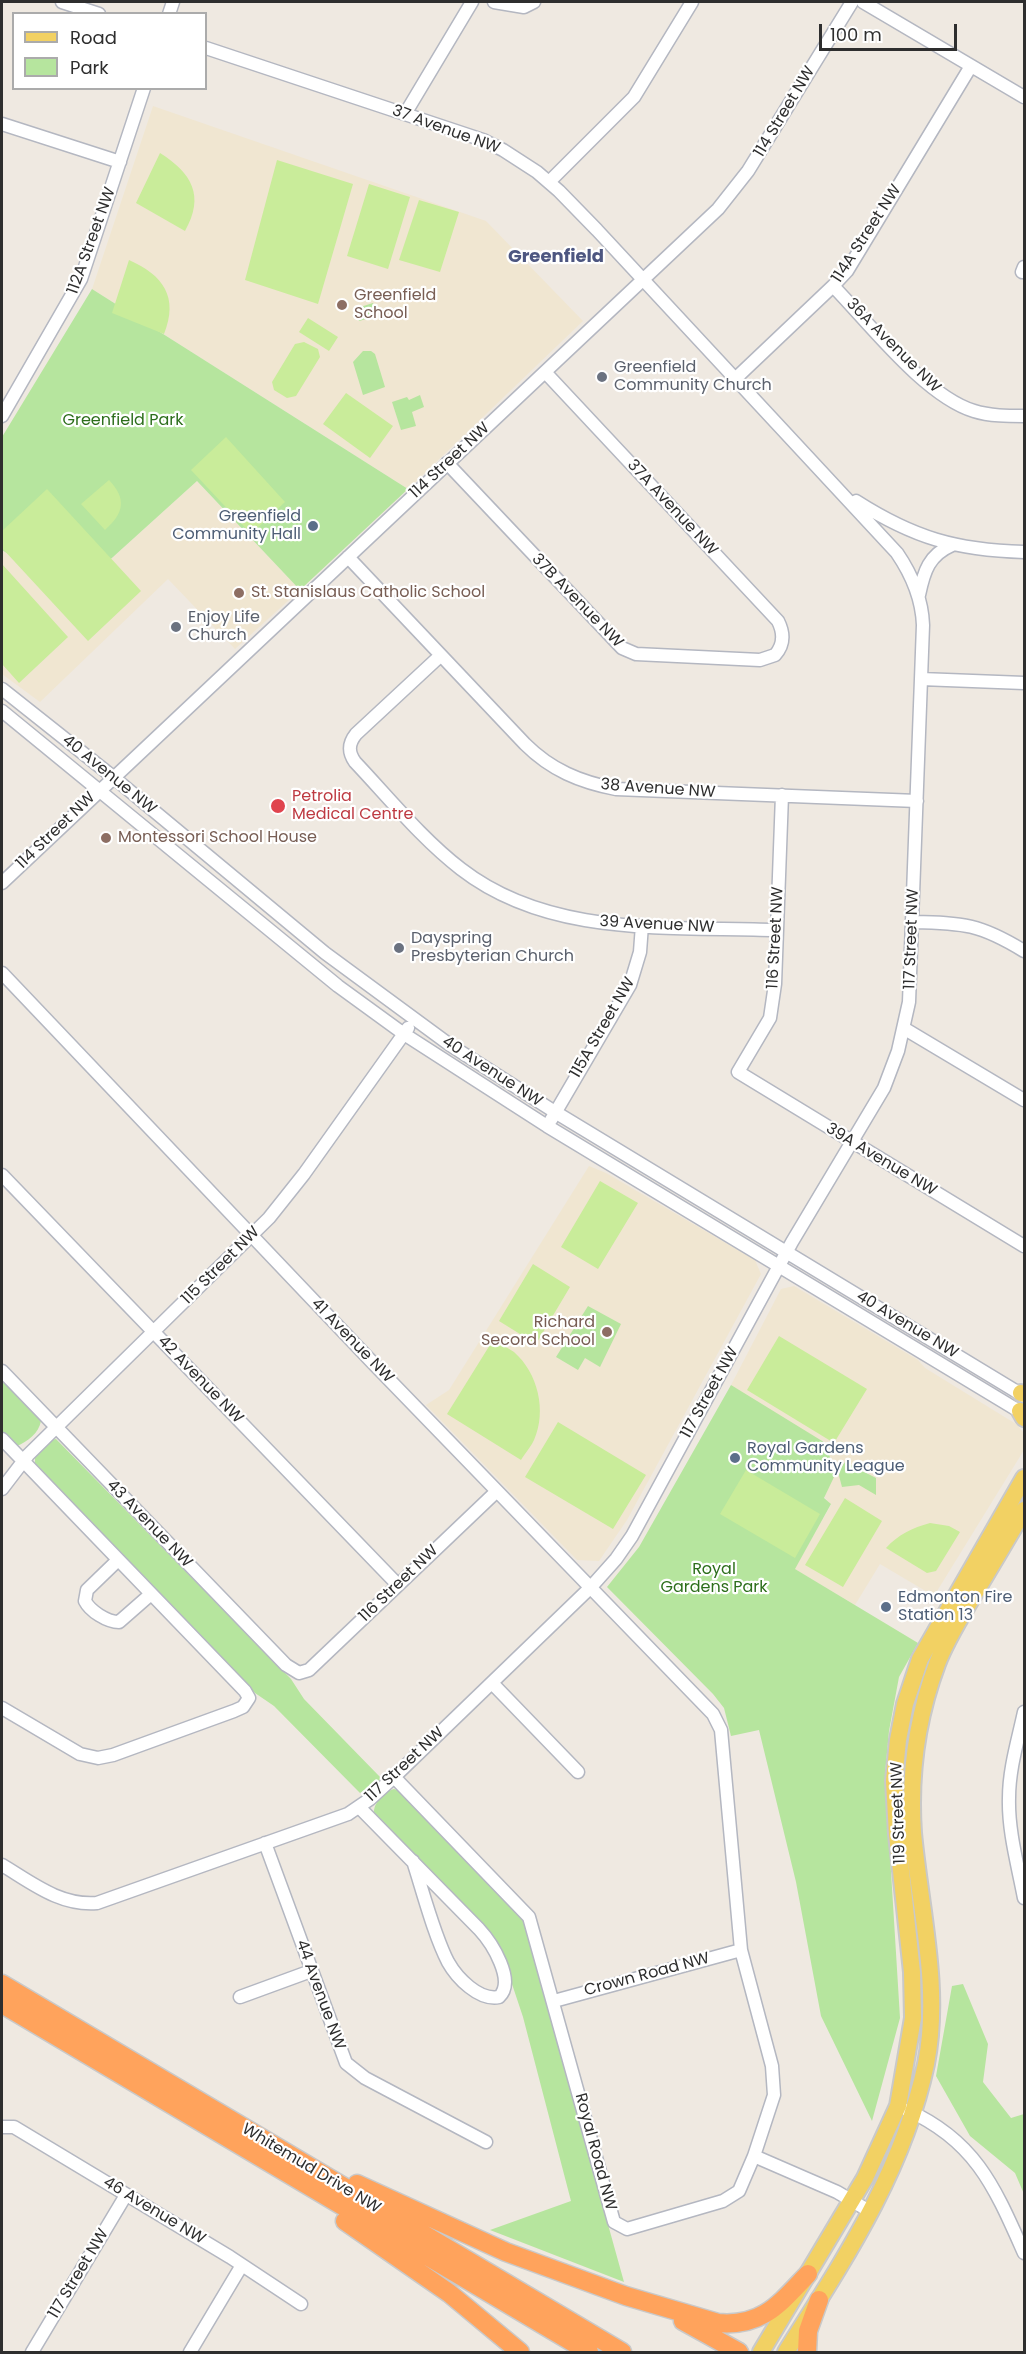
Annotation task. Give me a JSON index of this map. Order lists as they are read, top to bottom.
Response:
{
  "streets": {
    "highway": ["Whitemud Drive NW"],
    "main road": ["119 Street NW"],
    "street": [
      "114 Street NW",
      "37 Avenue NW",
      "114A Street NW",
      "112A Street NW",
      "36A Avenue NW",
      "37A Avenue NW",
      "37B Avenue NW",
      "40 Avenue NW",
      "38 Avenue NW",
      "39 Avenue NW",
      "116 Street NW",
      "117 Street NW",
      "115A Street NW",
      "39A Avenue NW",
      "115 Street NW",
      "41 Avenue NW",
      "42 Avenue NW",
      "43 Avenue NW",
      "Crown Road NW",
      "44 Avenue NW",
      "Royal Road NW",
      "46 Avenue NW"
    ]
  },
  "crossings": [
    ["114 Street NW", "37 Avenue NW"],
    ["114 Street NW", "37A Avenue NW"],
    ["114 Street NW", "37B Avenue NW"],
    ["114 Street NW", "40 Avenue NW"],
    ["114 Street NW", "38 Avenue NW"],
    ["37 Avenue NW", "114A Street NW"],
    ["37 Avenue NW", "117 Street NW"],
    ["114A Street NW", "36A Avenue NW"],
    ["37A Avenue NW", "37B Avenue NW"],
    ["40 Avenue NW", "117 Street NW"],
    ["40 Avenue NW", "115A Street NW"],
    ["40 Avenue NW", "115 Street NW"],
    ["38 Avenue NW", "39 Avenue NW"],
    ["38 Avenue NW", "116 Street NW"],
    ["38 Avenue NW", "117 Street NW"],
    ["39 Avenue NW", "116 Street NW"],
    ["39 Avenue NW", "115A Street NW"],
    ["116 Street NW", "39A Avenue NW"],
    ["116 Street NW", "41 Avenue NW"],
    ["116 Street NW", "42 Avenue NW"],
    ["116 Street NW", "43 Avenue NW"],
    ["117 Street NW", "39A Avenue NW"],
    ["117 Street NW", "41 Avenue NW"],
    ["117 Street NW", "44 Avenue NW"],
    ["117 Street NW", "Royal Road NW"],
    ["117 Street NW", "46 Avenue NW"],
    ["115 Street NW", "41 Avenue NW"],
    ["115 Street NW", "42 Avenue NW"],
    ["115 Street NW", "43 Avenue NW"],
    ["41 Avenue NW", "Royal Road NW"],
    ["Crown Road NW", "Royal Road NW"]
  ],
  "districts": ["Greenfield"],
  "parks": ["Greenfield Park", "Royal Gardens Park"],
  "places": [
    "Greenfield School",
    "Greenfield Community Church",
    "Greenfield Community Hall",
    "St. Stanislaus Catholic School",
    "Enjoy Life Church",
    "Petrolia Medical Centre",
    "Montessori School House",
    "Dayspring Presbyterian Church",
    "Richard Secord School",
    "Royal Gardens Community League",
    "Edmonton Fire Station 13"
  ],
  "legend": ["Road", "Park"],
  "scale_bar": "100 m"
}
